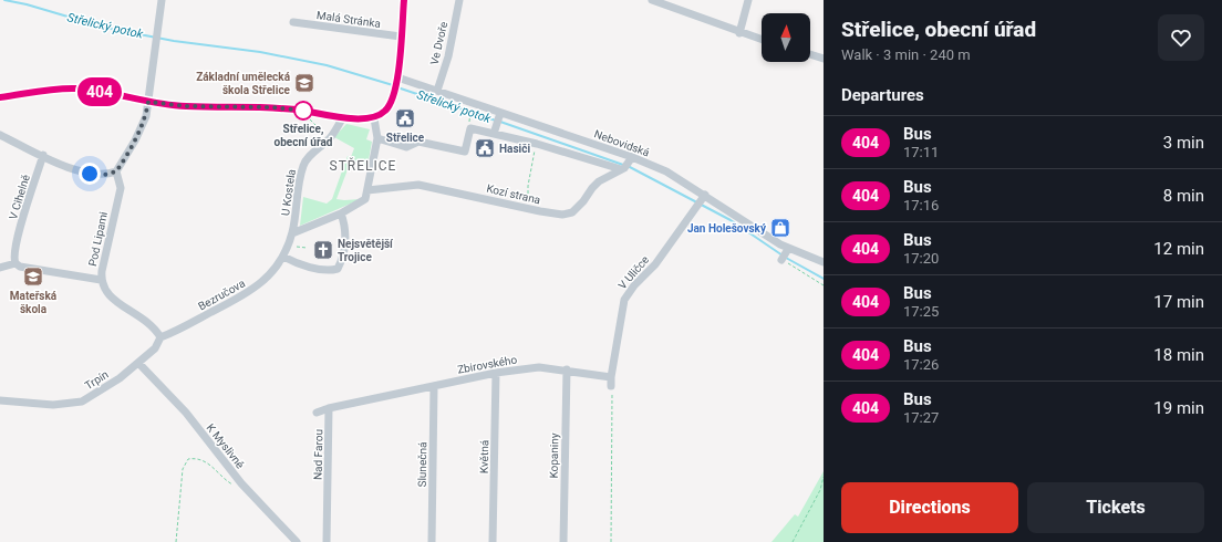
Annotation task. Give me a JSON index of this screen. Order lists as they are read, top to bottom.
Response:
{
  "streets": {
    "street": [
      "Malá Stránka",
      "Ve Dvoře",
      "Nebovidská",
      "U Kostela",
      "Kozí strana",
      "V Cihelně",
      "Pod Lipami",
      "V Uličce",
      "Bezručova",
      "Zbirovského",
      "Trpín",
      "K Myslivně",
      "Nad Farou",
      "Kopaniny",
      "Květná",
      "Slunečná"
    ]
  },
  "crossings": [
    ["Ve Dvoře", "Nebovidská"],
    ["Nebovidská", "Kozí strana"],
    ["Nebovidská", "V Uličce"],
    ["U Kostela", "Kozí strana"],
    ["U Kostela", "Bezručova"],
    ["Pod Lipami", "Bezručova"],
    ["Pod Lipami", "Trpín"],
    ["V Uličce", "Zbirovského"],
    ["Bezručova", "Trpín"],
    ["Zbirovského", "Nad Farou"],
    ["Zbirovského", "Kopaniny"],
    ["Zbirovského", "Květná"],
    ["Zbirovského", "Slunečná"],
    ["Trpín", "K Myslivně"]
  ],
  "districts": ["STŘELICE"],
  "water": ["Střelický potok"],
  "places": {
    "school or university": ["Základní umělecká škola Střelice", "Mateřská škola"],
    "other": ["Střelice, obecní úřad"],
    "public building": ["Střelice", "Hasiči"],
    "shop": ["Jan Holešovský"],
    "church": ["Nejsvětější Trojice"]
  },
  "lines": ["bus line 404"],
  "north": "top",
  "page": {
    "on_map": "404",
    "heading": [
      ["Střelice, obecní úřad", "Walk · 3 min · 240 m"],
      "Departures"
    ],
    "list": [
      {
        "mark": "404",
        "name": "Bus",
        "note": "17:11",
        "value": "3 min"
      },
      {
        "mark": "404",
        "name": "Bus",
        "note": "17:16",
        "value": "8 min"
      },
      {
        "mark": "404",
        "name": "Bus",
        "note": "17:20",
        "value": "12 min"
      },
      {
        "mark": "404",
        "name": "Bus",
        "note": "17:25",
        "value": "17 min"
      },
      {
        "mark": "404",
        "name": "Bus",
        "note": "17:26",
        "value": "18 min"
      },
      {
        "mark": "404",
        "name": "Bus",
        "note": "17:27",
        "value": "19 min"
      }
    ],
    "buttons": ["Directions", "Tickets"]
  }
}
